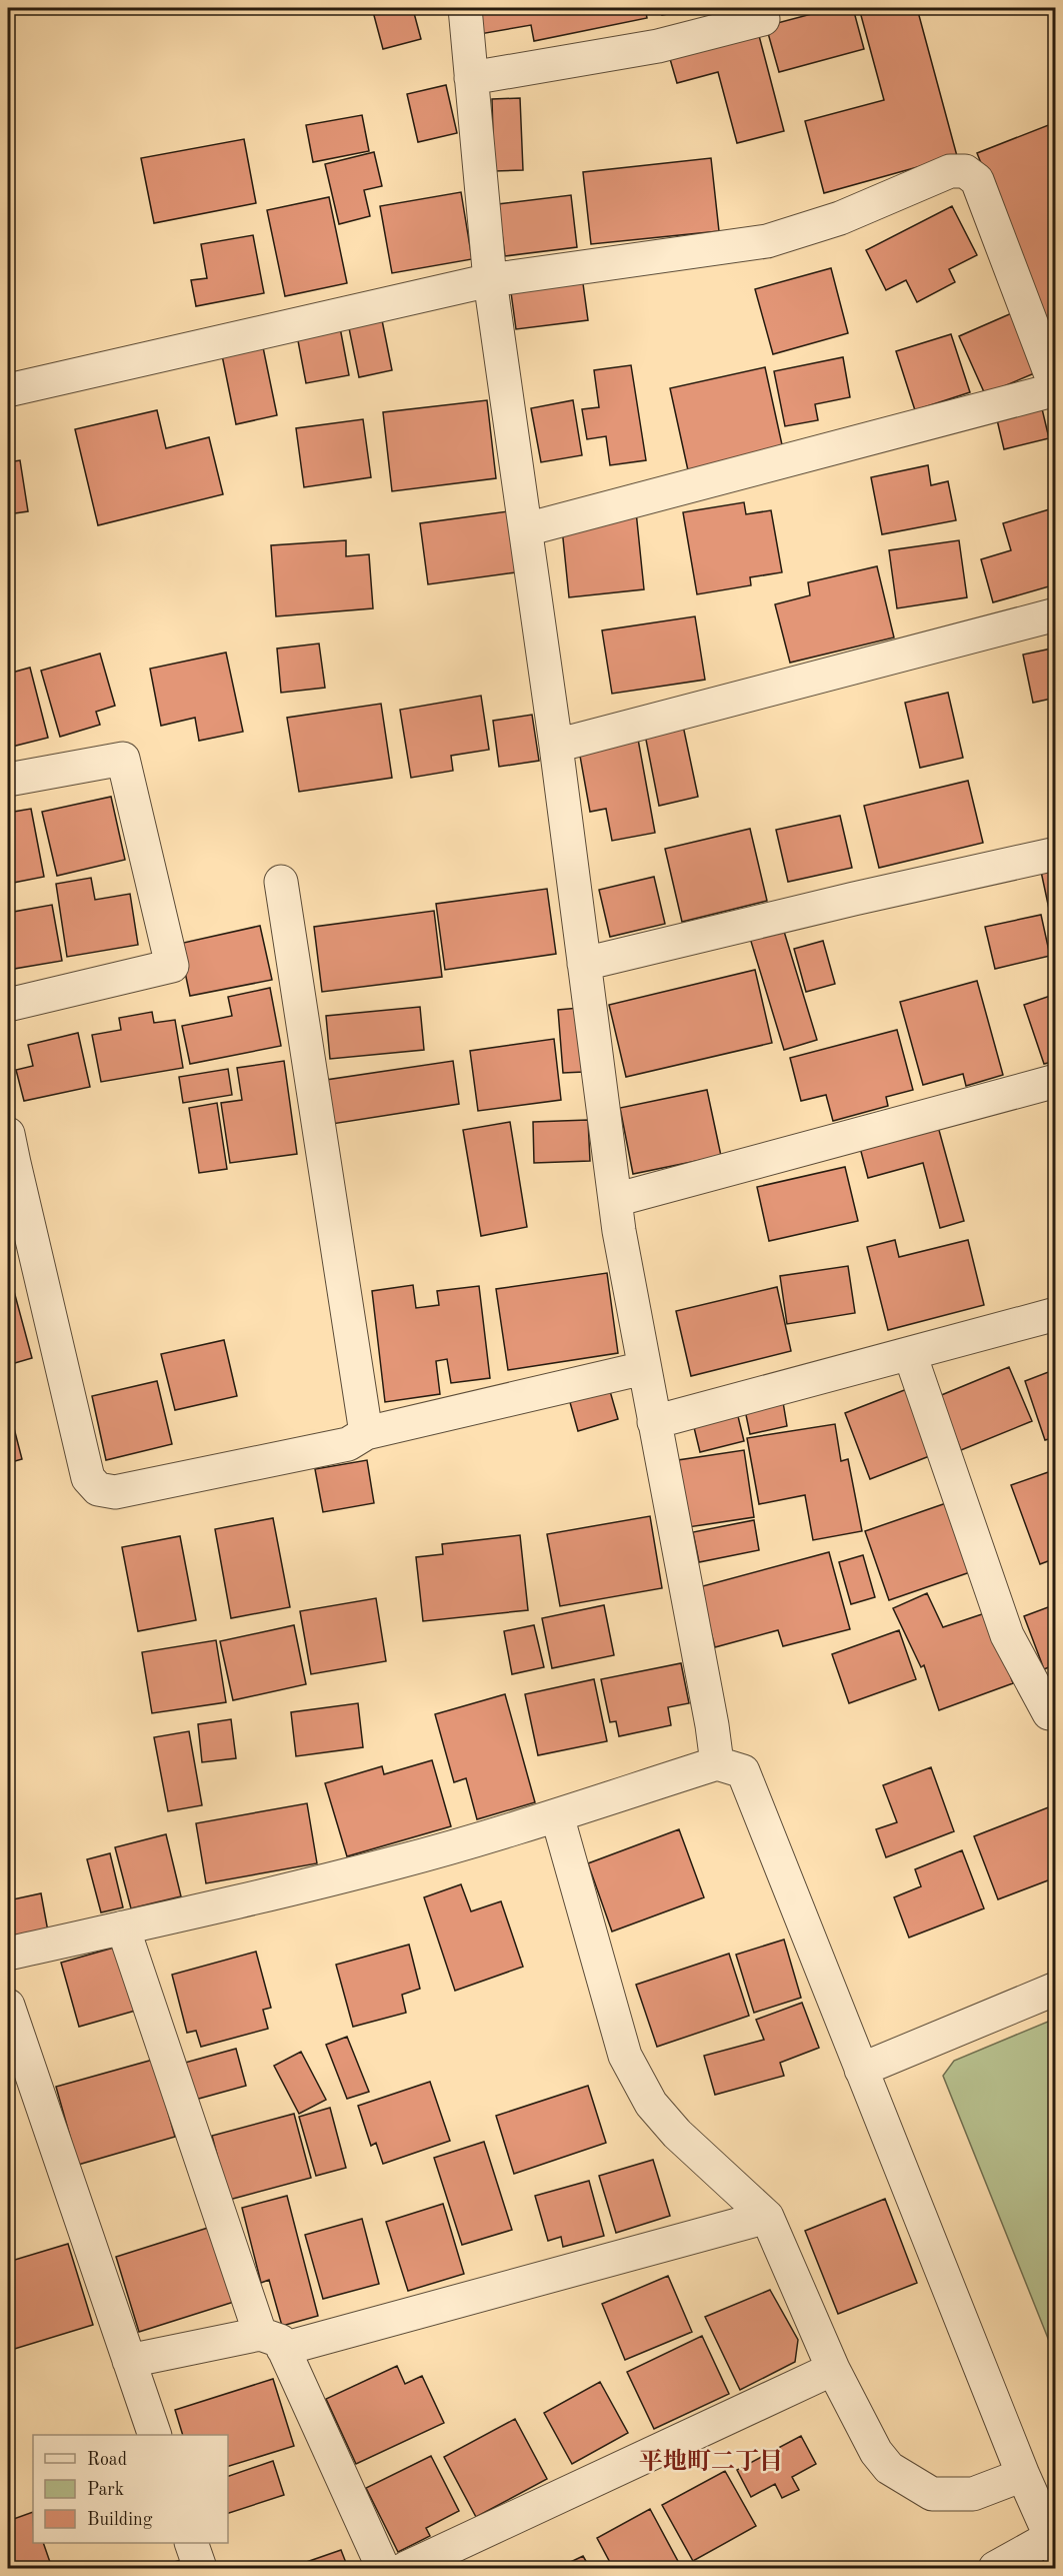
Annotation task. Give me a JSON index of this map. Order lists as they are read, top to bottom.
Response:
{
  "districts": ["平地町二丁目"],
  "legend": ["Road", "Park", "Building"]
}
